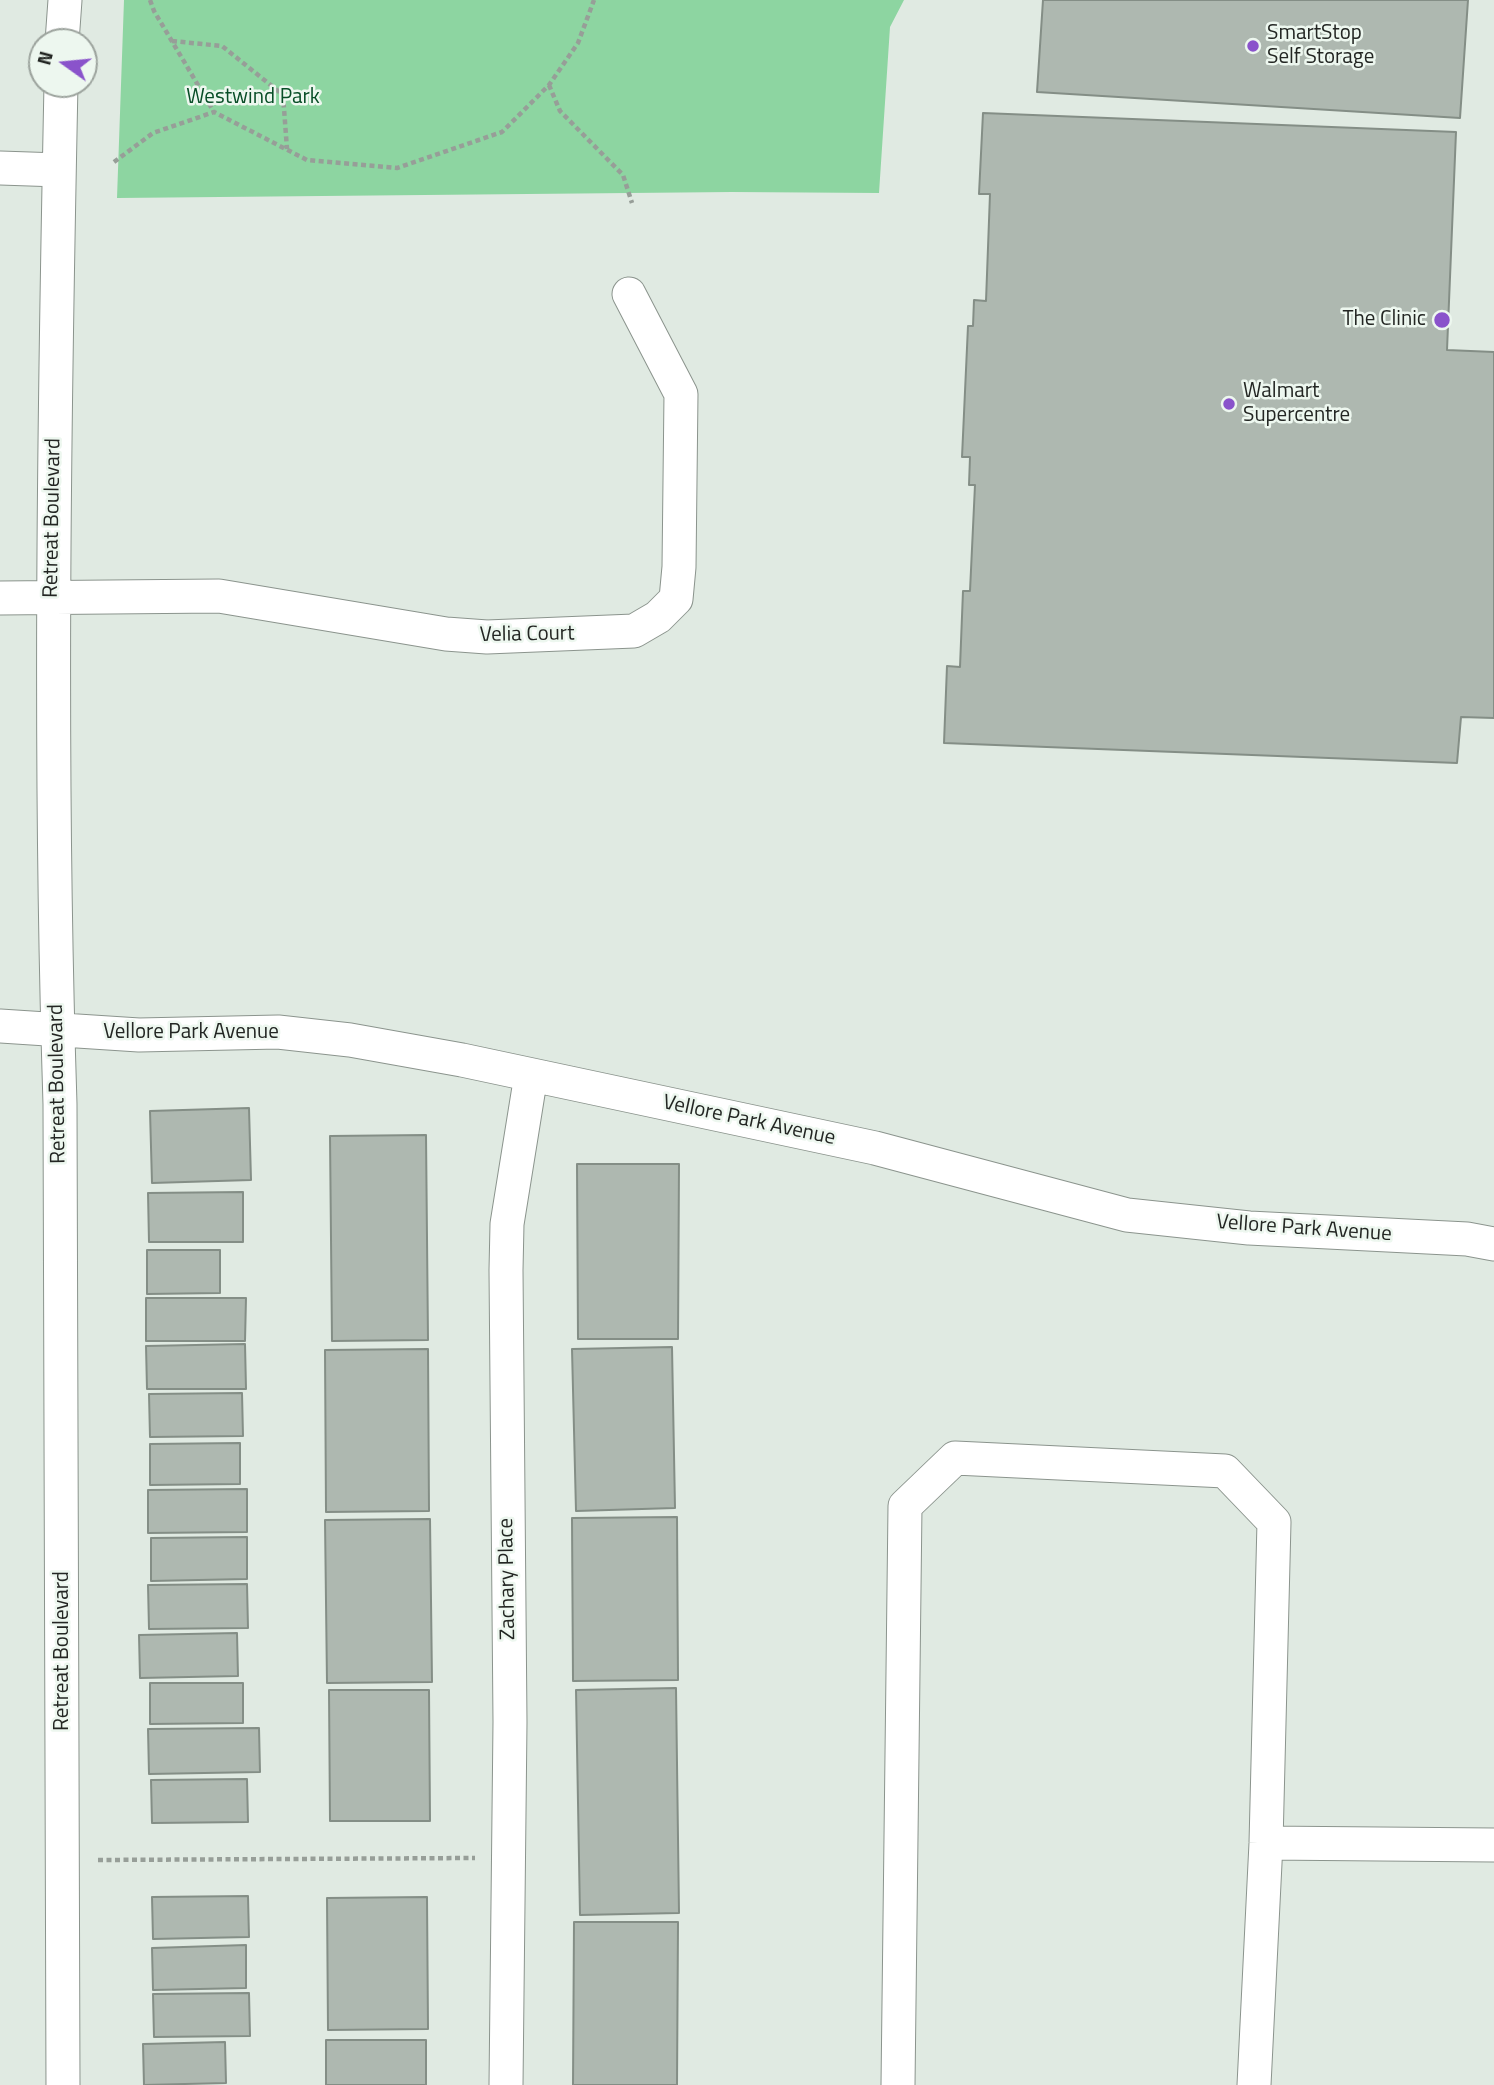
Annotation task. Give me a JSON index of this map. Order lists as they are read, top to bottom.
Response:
{
  "streets": {
    "street": [
      "Retreat Boulevard",
      "Velia Court",
      "Vellore Park Avenue",
      "Zachary Place"
    ]
  },
  "crossings": [
    ["Retreat Boulevard", "Velia Court"],
    ["Retreat Boulevard", "Vellore Park Avenue"],
    ["Vellore Park Avenue", "Zachary Place"]
  ],
  "parks": ["Westwind Park"],
  "places": ["SmartStop Self Storage", "The Clinic", "Walmart Supercentre"],
  "north": "left"
}
